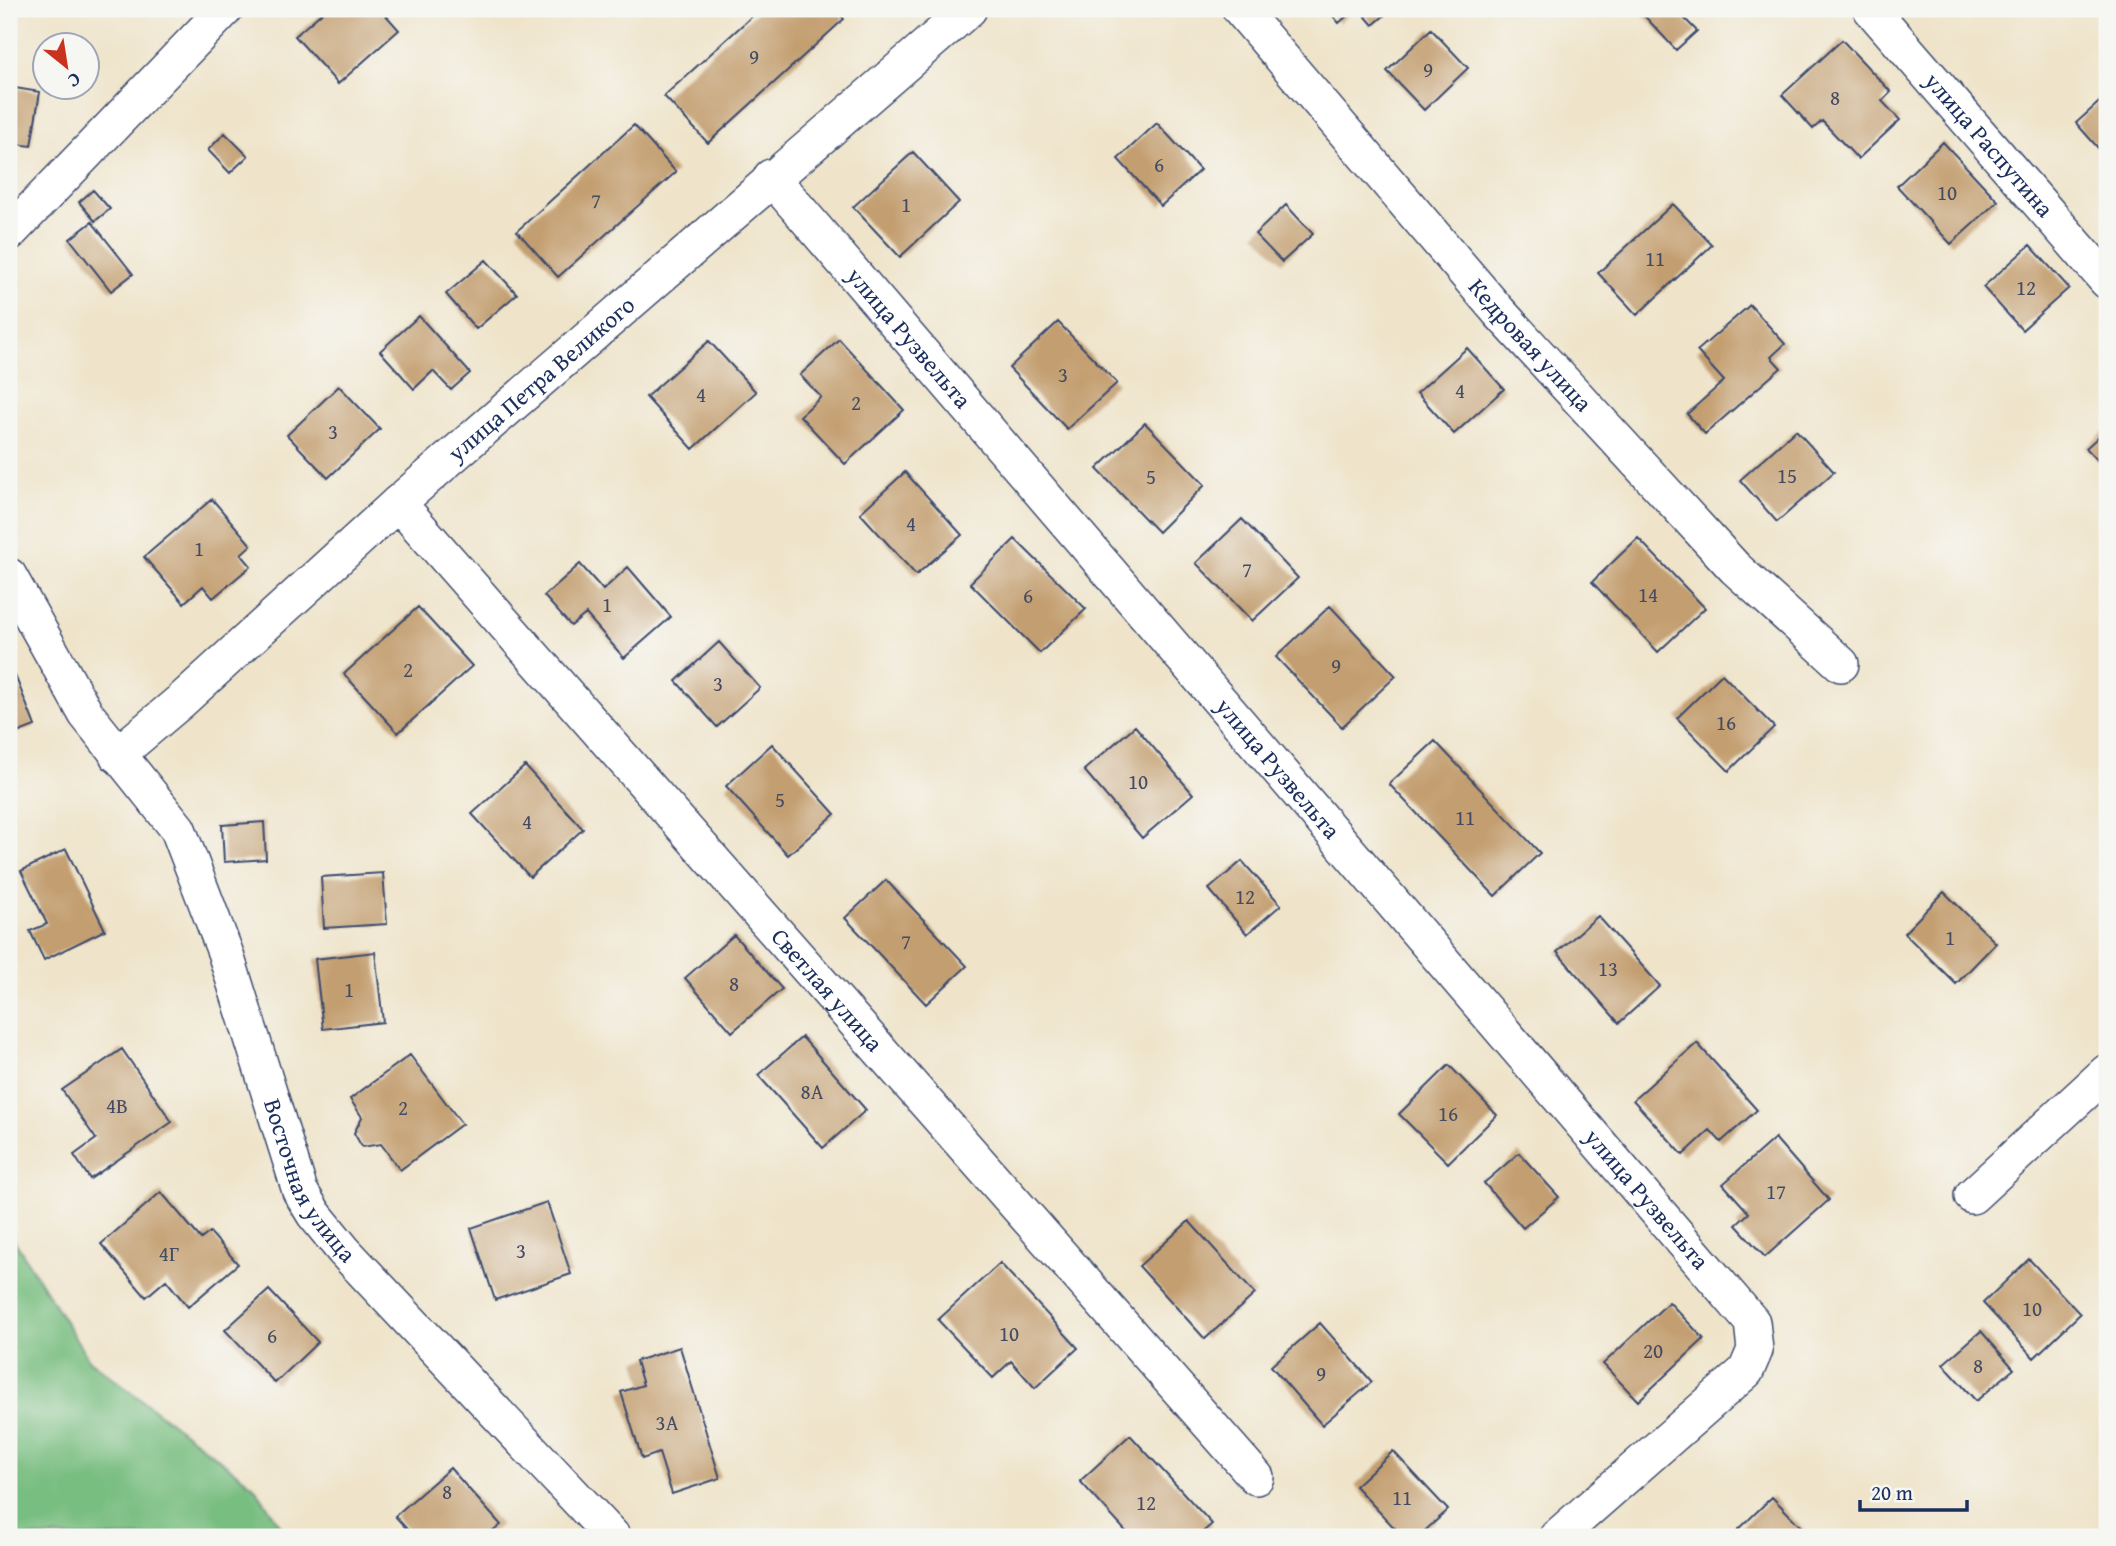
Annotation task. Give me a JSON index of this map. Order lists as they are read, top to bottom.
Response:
{
  "streets": {
    "street": [
      "улица Распутина",
      "улица Рузвельта",
      "Кедровая улица",
      "улица Петра Великого",
      "Светлая улица",
      "Восточная улица"
    ]
  },
  "crossings": [
    ["улица Рузвельта", "улица Петра Великого"],
    ["улица Петра Великого", "Светлая улица"],
    ["улица Петра Великого", "Восточная улица"]
  ],
  "house_numbers": [
    "9",
    "9",
    "8",
    "6",
    "10",
    "7",
    "1",
    "11",
    "12",
    "3",
    "4",
    "4",
    "2",
    "3",
    "15",
    "5",
    "4",
    "1",
    "7",
    "14",
    "6",
    "1",
    "9",
    "2",
    "3",
    "16",
    "10",
    "5",
    "11",
    "4",
    "12",
    "1",
    "7",
    "13",
    "8",
    "1",
    "8А",
    "4В",
    "2",
    "16",
    "17",
    "3",
    "4Г",
    "10",
    "10",
    "6",
    "20",
    "8",
    "9",
    "3А",
    "8",
    "11",
    "12"
  ],
  "scale_bar": "20 m",
  "north": "bottom right"
}
